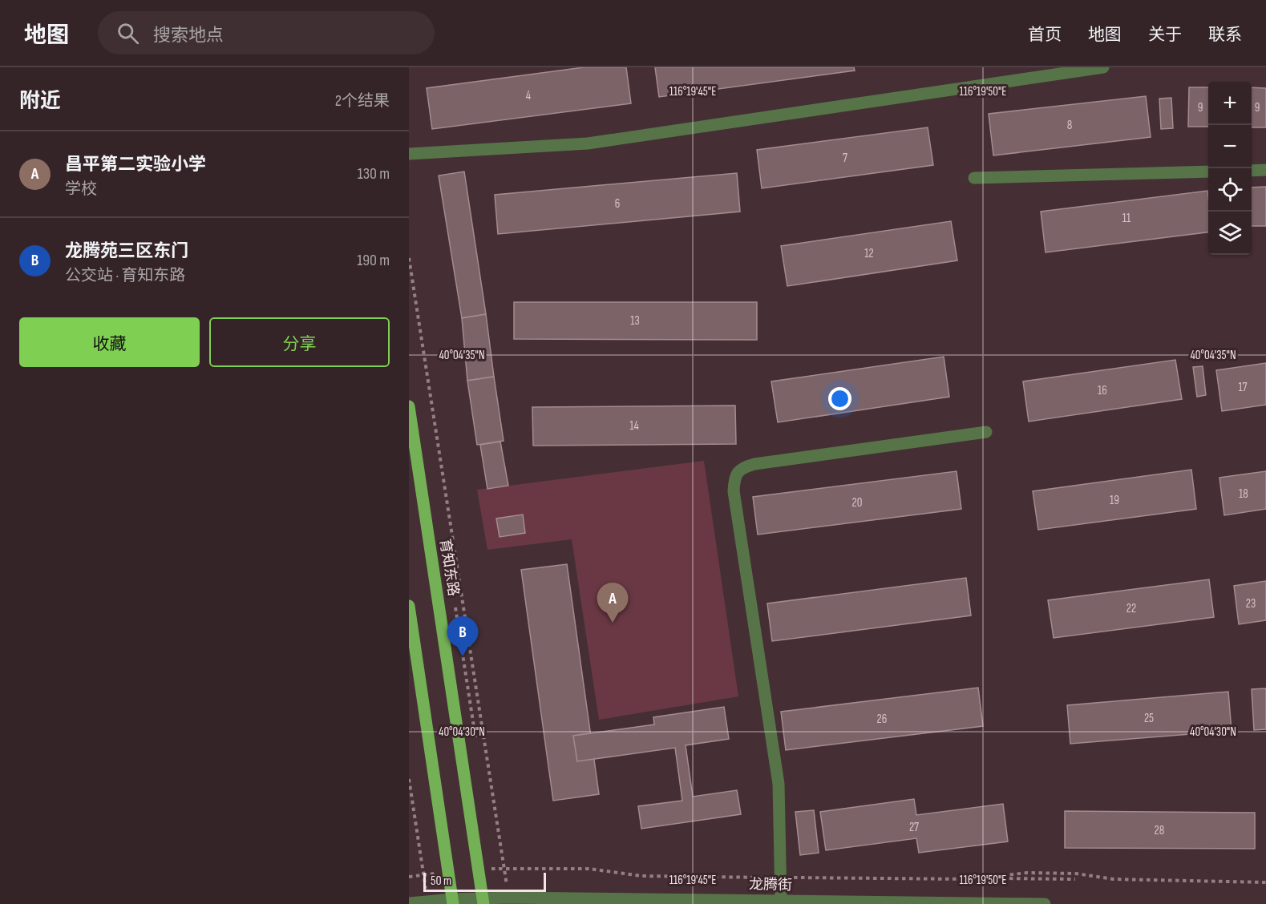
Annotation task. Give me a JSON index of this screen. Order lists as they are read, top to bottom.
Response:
{
  "streets": {
    "main road": ["育知东路"],
    "street": ["龙腾街"]
  },
  "crossings": [
    ["育知东路", "龙腾街"]
  ],
  "house_numbers": [
    "4",
    "9",
    "9",
    "8",
    "7",
    "6",
    "11",
    "12",
    "13",
    "17",
    "16",
    "14",
    "18",
    "19",
    "20",
    "23",
    "22",
    "25",
    "26",
    "27",
    "28"
  ],
  "scale_bar": "50 m",
  "page": {
    "header": "地图",
    "search": "搜索地点",
    "nav": [
      "首页",
      "地图",
      "关于",
      "联系"
    ],
    "heading": ["附近", "2个结果"],
    "map_buttons": ["+", "−"],
    "list": [
      {
        "mark": "A",
        "name": "昌平第二实验小学",
        "note": "学校",
        "value": "130 m"
      },
      {
        "mark": "B",
        "name": "龙腾苑三区东门",
        "note": "公交站 · 育知东路",
        "value": "190 m"
      }
    ],
    "buttons": ["收藏", "分享"],
    "pins": ["A", "B"],
    "scale": "50 m"
  },
  "coordinates": [
    "116°19'45\"E",
    "116°19'50\"E",
    "40°04'35\"N",
    "40°04'30\"N"
  ]
}
